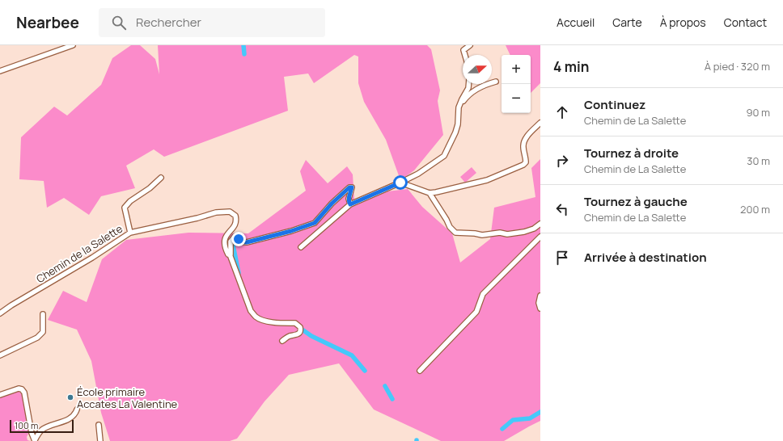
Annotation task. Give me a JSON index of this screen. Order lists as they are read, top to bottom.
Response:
{
  "streets": {
    "street": ["Chemin de la Salette"]
  },
  "places": ["École primaire Accates La Valentine"],
  "scale_bar": "100 m",
  "north": "right",
  "page": {
    "header": "Nearbee",
    "search": "Rechercher",
    "nav": [
      "Accueil",
      "Carte",
      "À propos",
      "Contact"
    ],
    "heading": ["4 min", "À pied · 320 m"],
    "map_buttons": ["+", "−"],
    "list": [
      ["Continuez", "Chemin de La Salette", "90 m"],
      ["Tournez à droite", "Chemin de La Salette", "30 m"],
      ["Tournez à gauche", "Chemin de La Salette", "200 m"],
      "Arrivée à destination"
    ],
    "scale": "100 m"
  }
}
